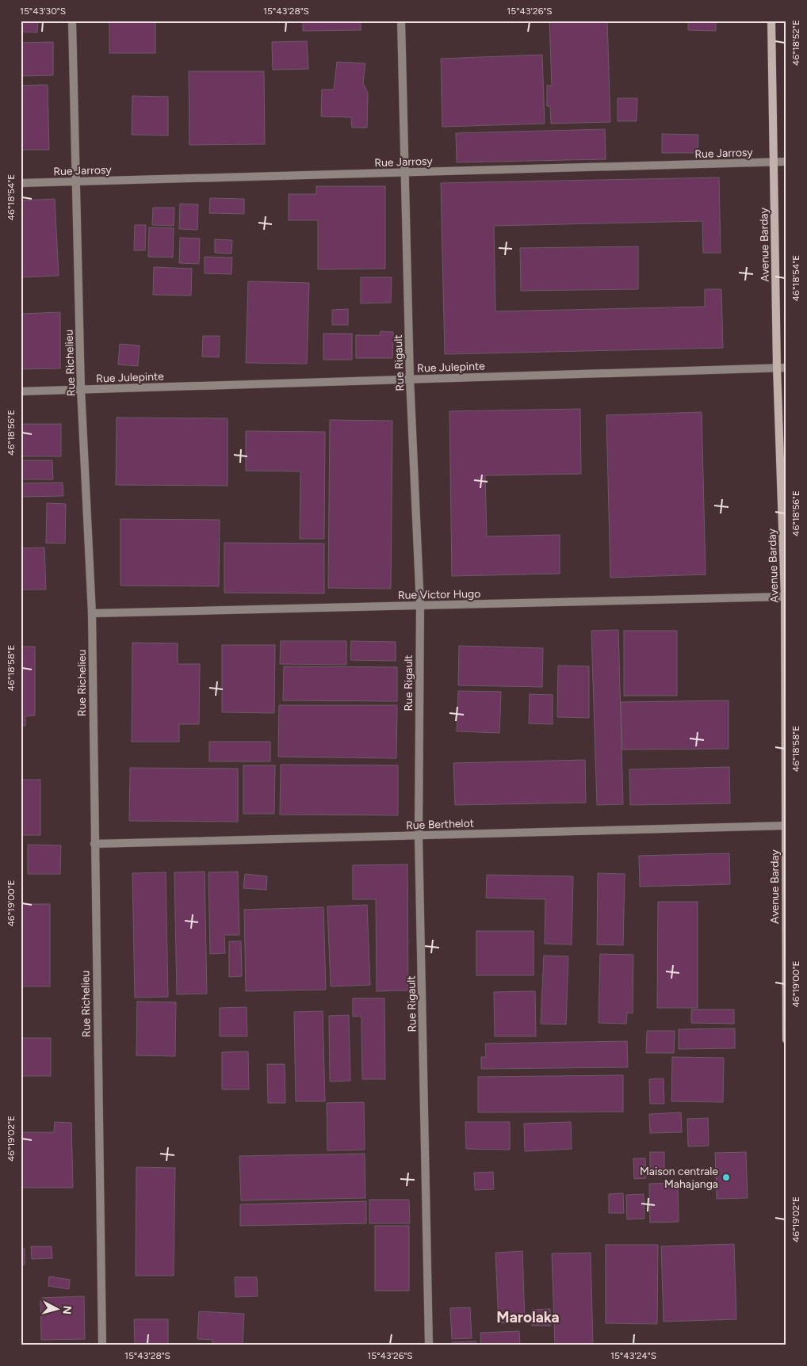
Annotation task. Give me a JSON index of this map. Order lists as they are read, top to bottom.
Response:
{
  "streets": {
    "main road": ["Avenue Barday"],
    "street": [
      "Rue Jarrosy",
      "Rue Richelieu",
      "Rue Rigault",
      "Rue Julepinte",
      "Rue Victor Hugo",
      "Rue Berthelot"
    ]
  },
  "crossings": [
    ["Rue Jarrosy", "Avenue Barday"],
    ["Rue Jarrosy", "Rue Richelieu"],
    ["Rue Jarrosy", "Rue Rigault"],
    ["Avenue Barday", "Rue Julepinte"],
    ["Avenue Barday", "Rue Victor Hugo"],
    ["Avenue Barday", "Rue Berthelot"],
    ["Rue Richelieu", "Rue Julepinte"],
    ["Rue Richelieu", "Rue Victor Hugo"],
    ["Rue Richelieu", "Rue Berthelot"],
    ["Rue Rigault", "Rue Julepinte"],
    ["Rue Rigault", "Rue Victor Hugo"],
    ["Rue Rigault", "Rue Berthelot"]
  ],
  "districts": ["Marolaka"],
  "places": ["Maison centrale Mahajanga"],
  "north": "right",
  "coordinates": [
    "15°43'30\"S",
    "15°43'28\"S",
    "15°43'26\"S",
    "46°18'52\"E",
    "46°18'54\"E",
    "46°18'56\"E",
    "46°18'58\"E",
    "46°19'00\"E",
    "46°19'02\"E",
    "15°43'24\"S"
  ]
}
